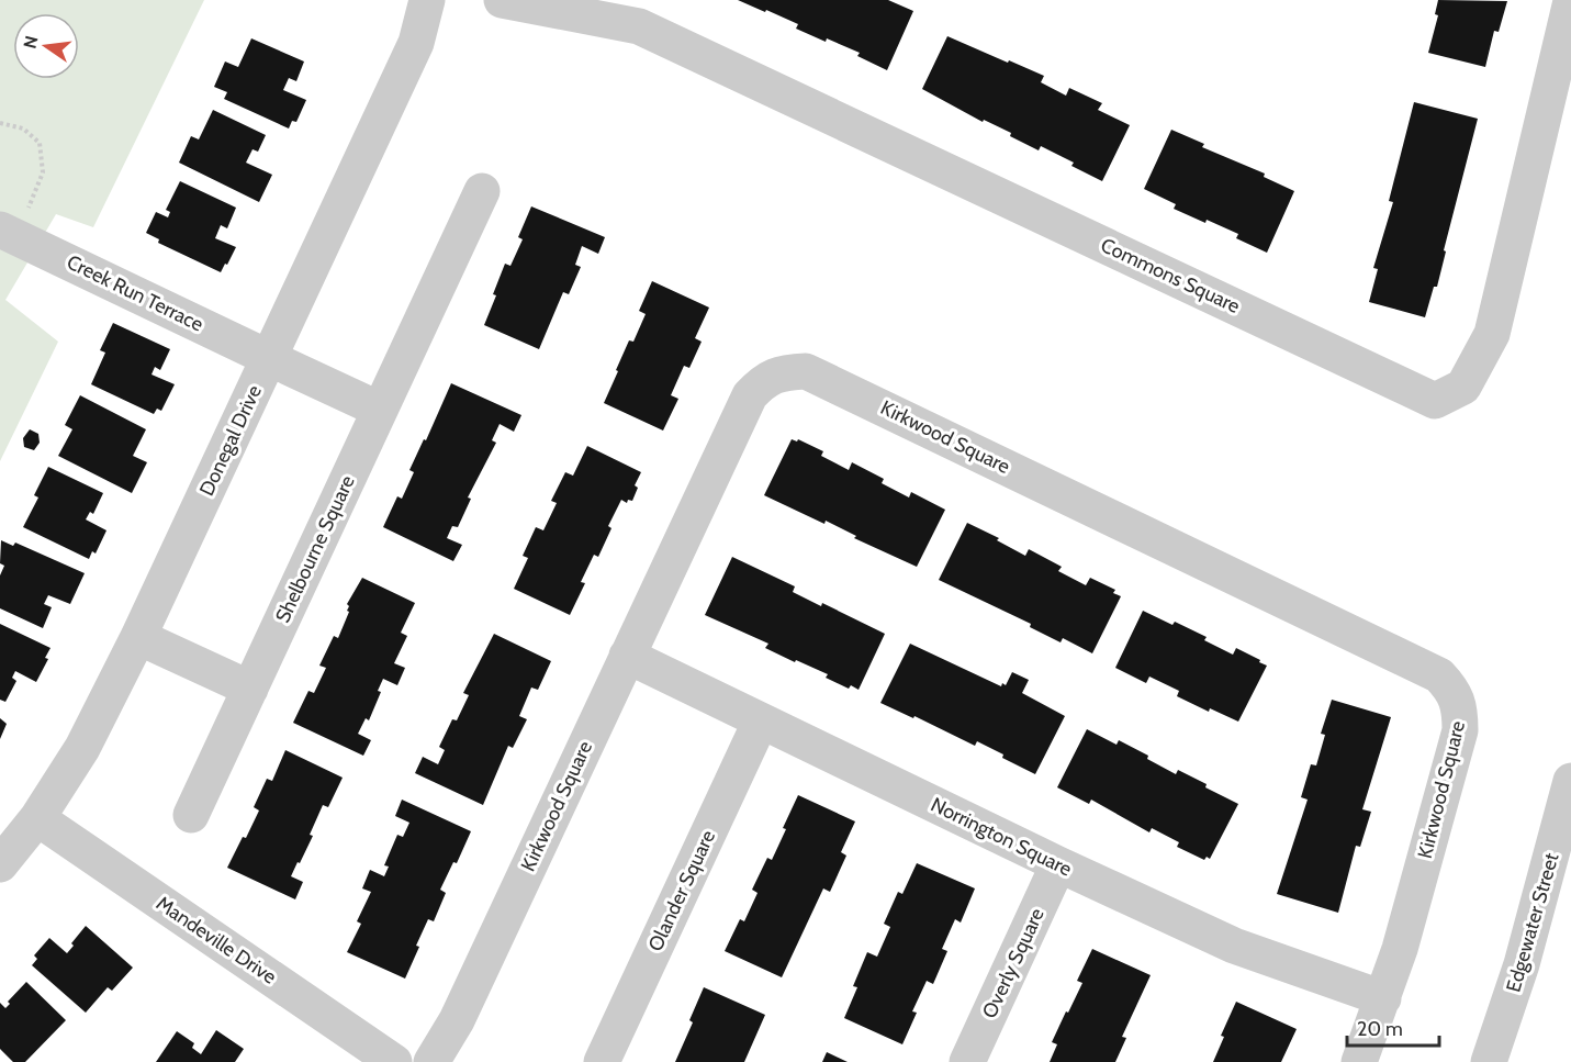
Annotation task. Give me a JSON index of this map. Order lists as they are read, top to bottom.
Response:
{
  "streets": {
    "street": [
      "Commons Square",
      "Creek Run Terrace",
      "Kirkwood Square",
      "Donegal Drive",
      "Shelbourne Square",
      "Norrington Square",
      "Olander Square",
      "Edgewater Street",
      "Mandeville Drive",
      "Overly Square"
    ]
  },
  "crossings": [
    ["Creek Run Terrace", "Donegal Drive"],
    ["Kirkwood Square", "Norrington Square"],
    ["Donegal Drive", "Mandeville Drive"],
    ["Norrington Square", "Olander Square"],
    ["Norrington Square", "Overly Square"]
  ],
  "scale_bar": "20 m",
  "north": "left"
}
